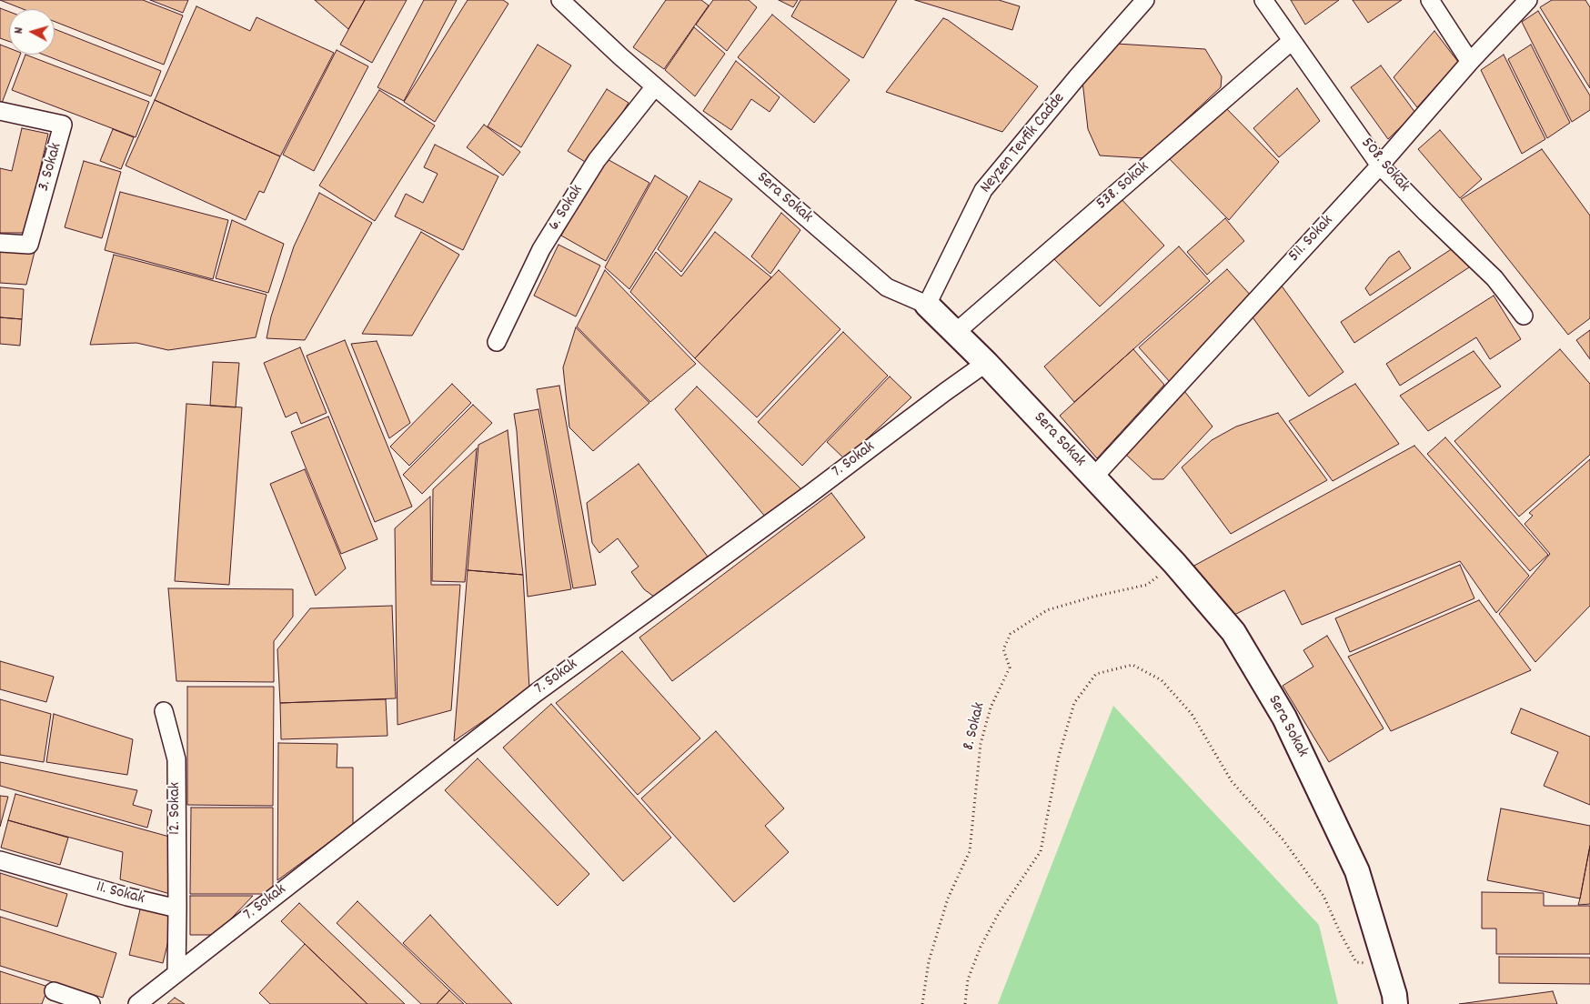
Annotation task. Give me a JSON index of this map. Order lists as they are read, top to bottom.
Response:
{
  "streets": {
    "street": [
      "Neyzen Tevfik Cadde",
      "508. Sokak",
      "3. Sokak",
      "538. Sokak",
      "Sera Sokak",
      "6. Sokak",
      "511. Sokak",
      "7. Sokak",
      "12. Sokak",
      "11. Sokak"
    ],
    "path": ["8. Sokak"]
  },
  "crossings": [
    ["Neyzen Tevfik Cadde", "Sera Sokak"],
    ["508. Sokak", "538. Sokak"],
    ["508. Sokak", "511. Sokak"],
    ["538. Sokak", "Sera Sokak"],
    ["Sera Sokak", "6. Sokak"],
    ["Sera Sokak", "511. Sokak"],
    ["Sera Sokak", "7. Sokak"],
    ["Sera Sokak", "8. Sokak"],
    ["12. Sokak", "11. Sokak"]
  ],
  "north": "left"
}
